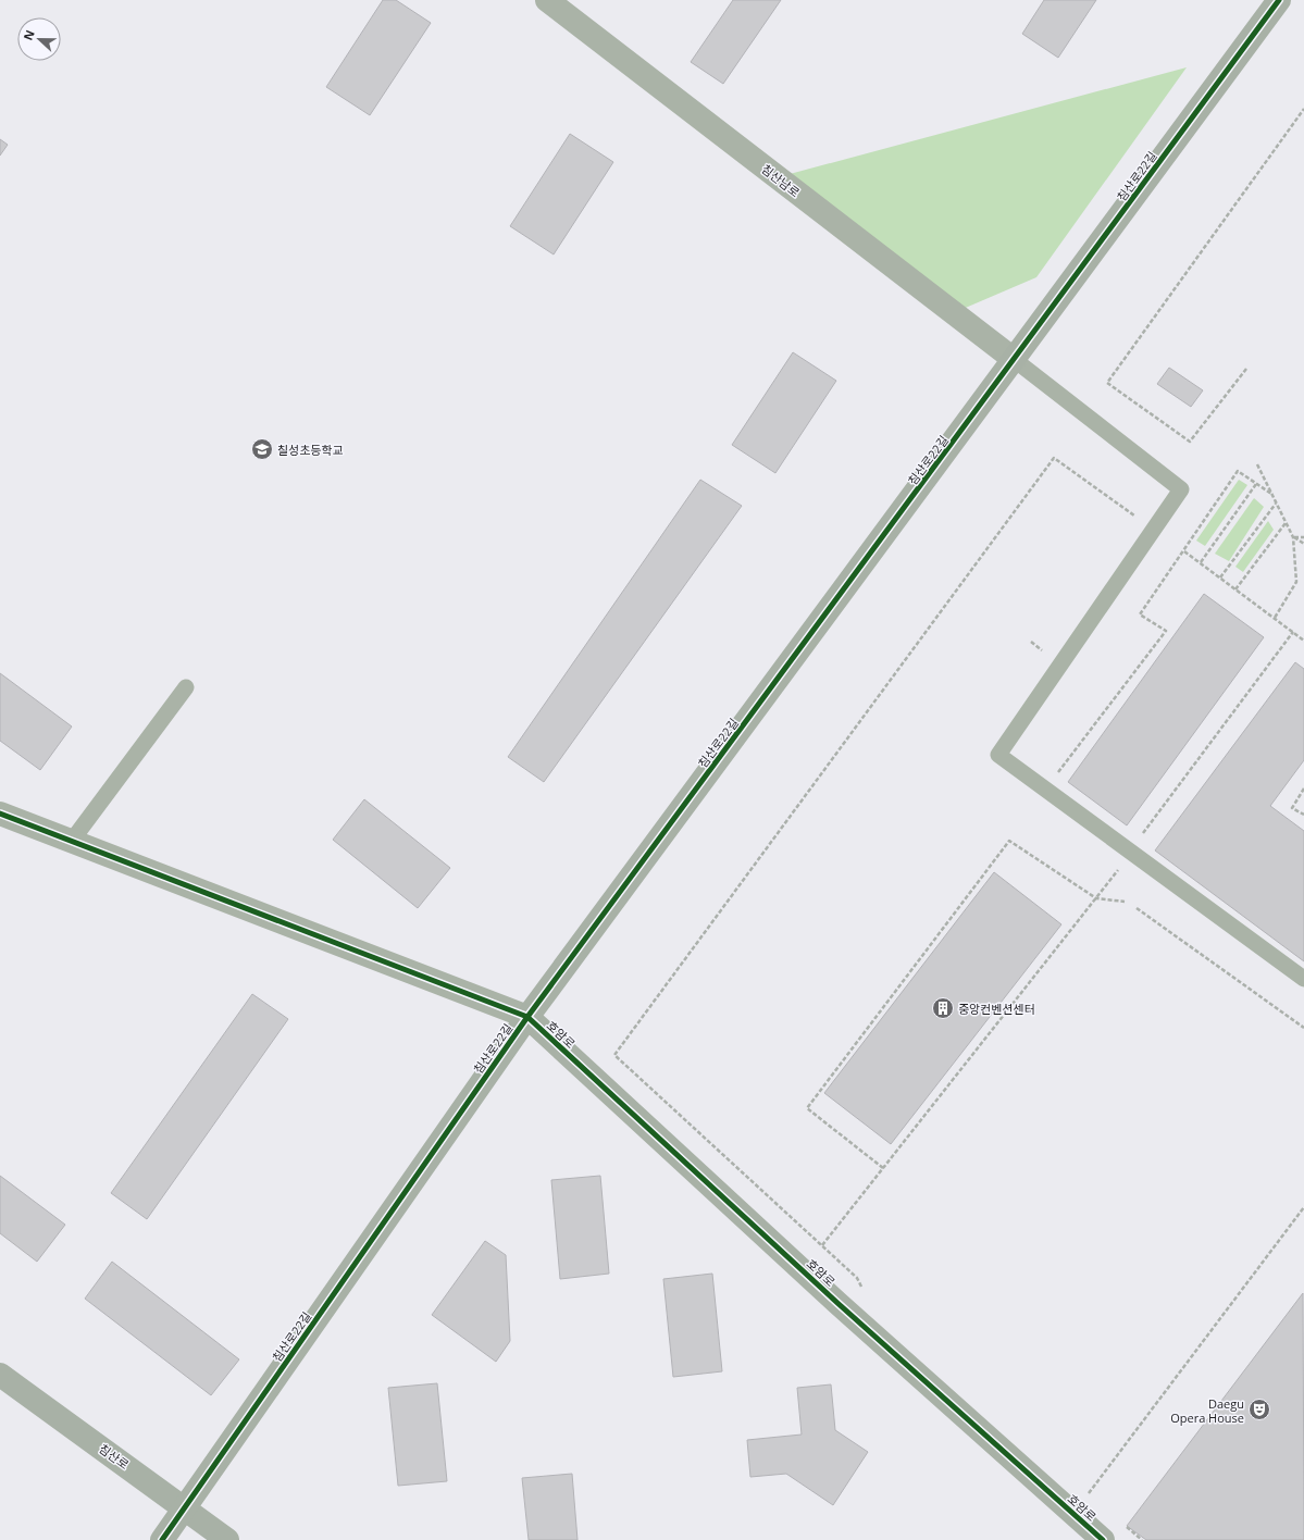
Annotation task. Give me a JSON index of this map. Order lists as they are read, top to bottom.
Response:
{
  "streets": {
    "street": [
      "침산로22길",
      "침산남로",
      "호암로",
      "침산로"
    ]
  },
  "crossings": [
    ["침산로22길", "침산남로"],
    ["침산로22길", "호암로"],
    ["침산로22길", "침산로"]
  ],
  "places": {
    "school or university": ["칠성초등학교"],
    "building": ["중앙컨벤션센터"],
    "theatre": ["Daegu Opera House"]
  },
  "north": "left"
}
